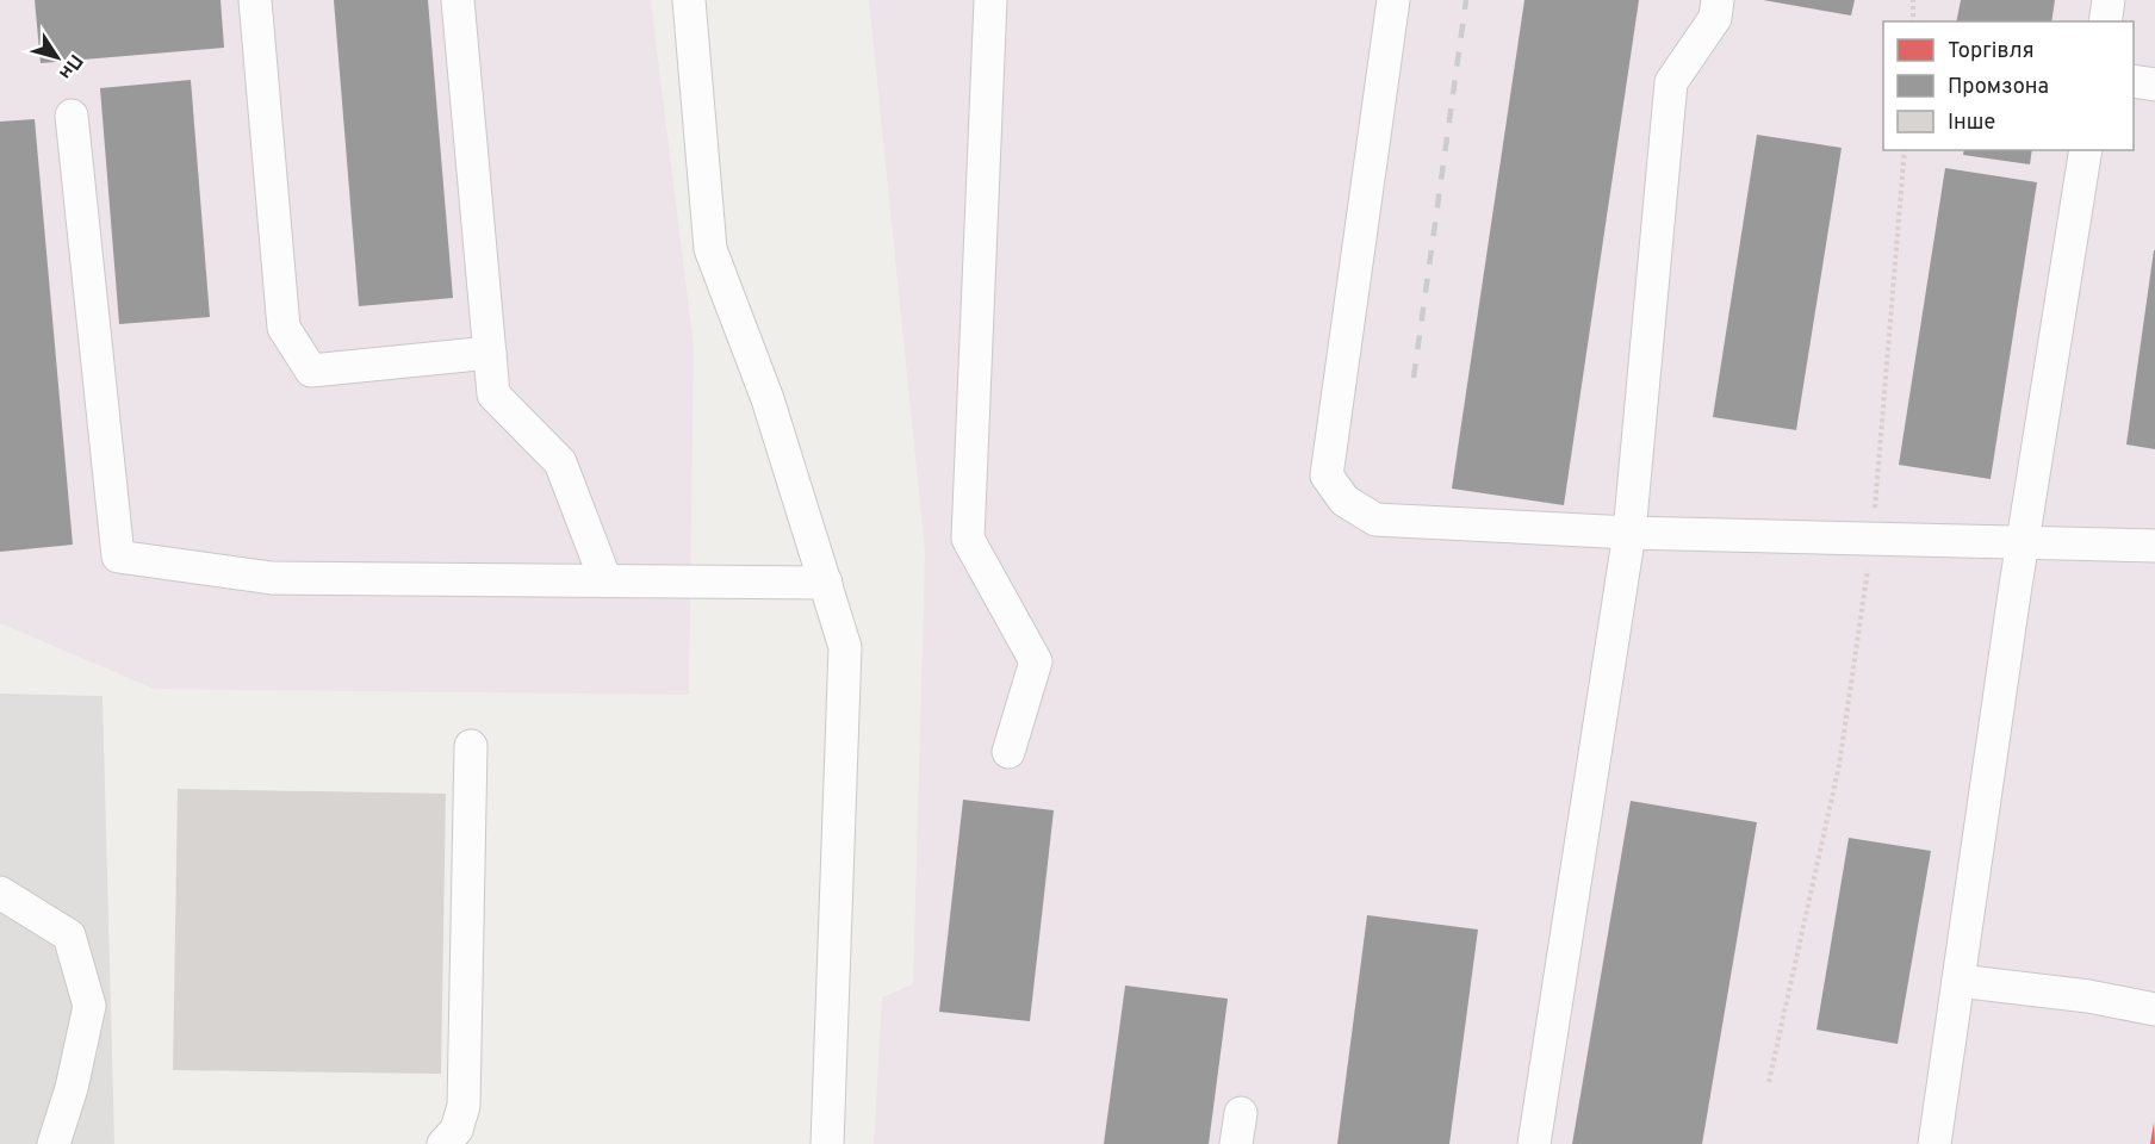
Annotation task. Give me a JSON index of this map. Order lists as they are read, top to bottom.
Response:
{
  "legend": ["Торгівля", "Промзона", "Інше"],
  "north": "bottom right"
}
